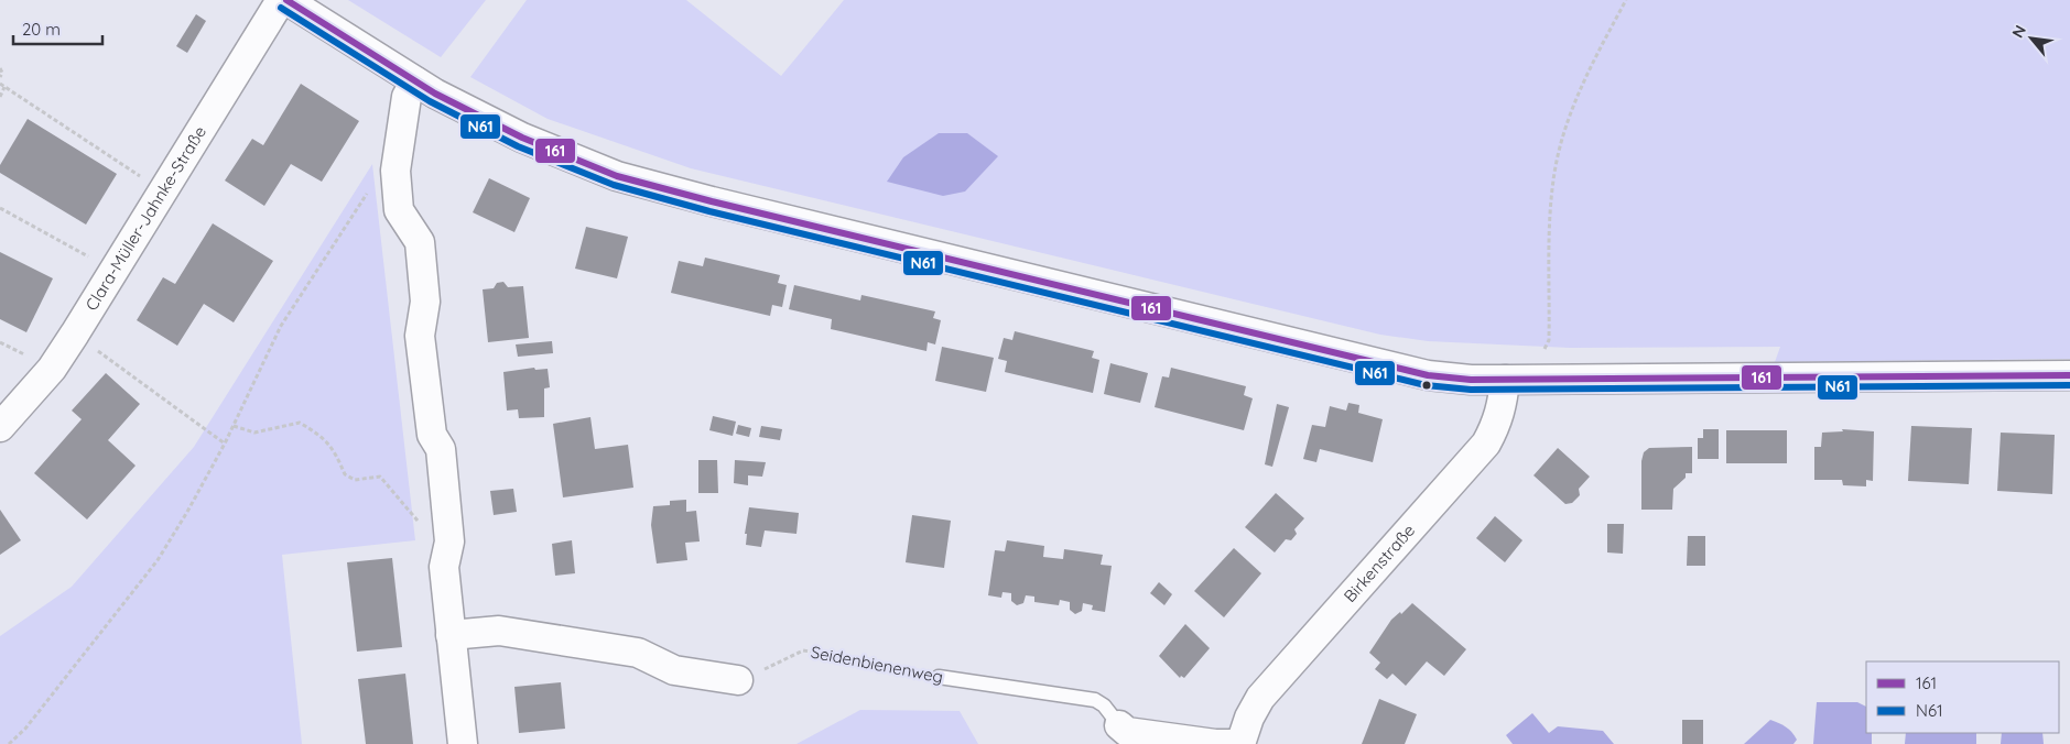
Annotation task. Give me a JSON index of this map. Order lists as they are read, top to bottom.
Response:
{
  "streets": {
    "street": ["Clara-Müller-Jahnke-Straße", "Birkenstraße", "Seidenbienenweg"]
  },
  "lines": ["transit line 161", "transit line N61"],
  "legend": ["161", "N61"],
  "scale_bar": "20 m",
  "north": "top left"
}
